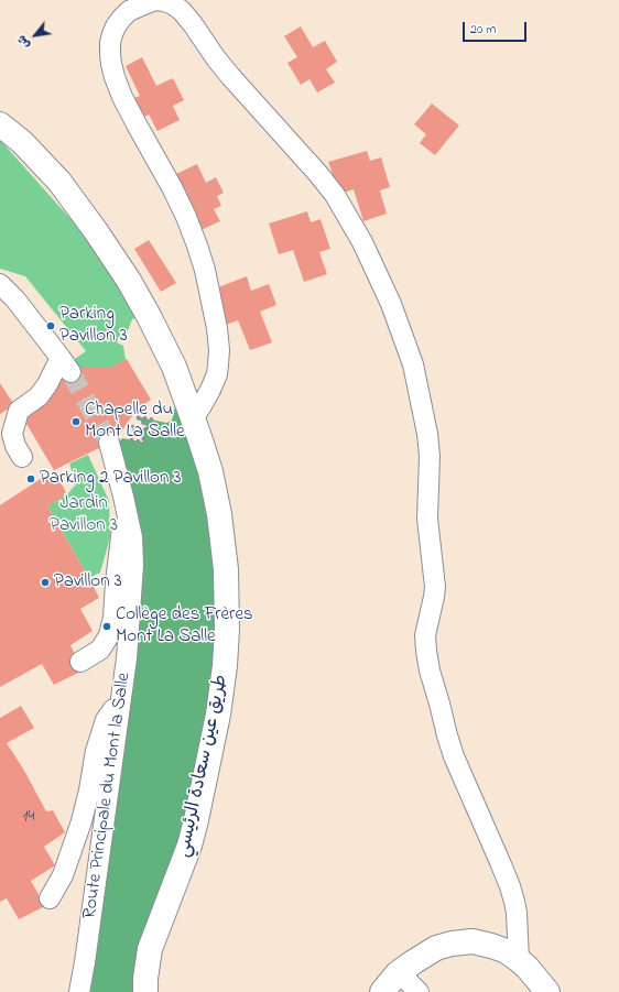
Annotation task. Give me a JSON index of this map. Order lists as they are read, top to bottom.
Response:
{
  "streets": {
    "street": ["طريق عين سعادة الرئيسي", "Route Principale du Mont la Salle"]
  },
  "parks": ["Jardin Pavillon 3"],
  "places": [
    "Parking Pavillon 3",
    "Chapelle du Mont La Salle",
    "Parking 2 Pavillon 3",
    "Pavillon 3",
    "Collège des Frères Mont La Salle"
  ],
  "house_numbers": ["14"],
  "scale_bar": "20 m",
  "north": "bottom left"
}
